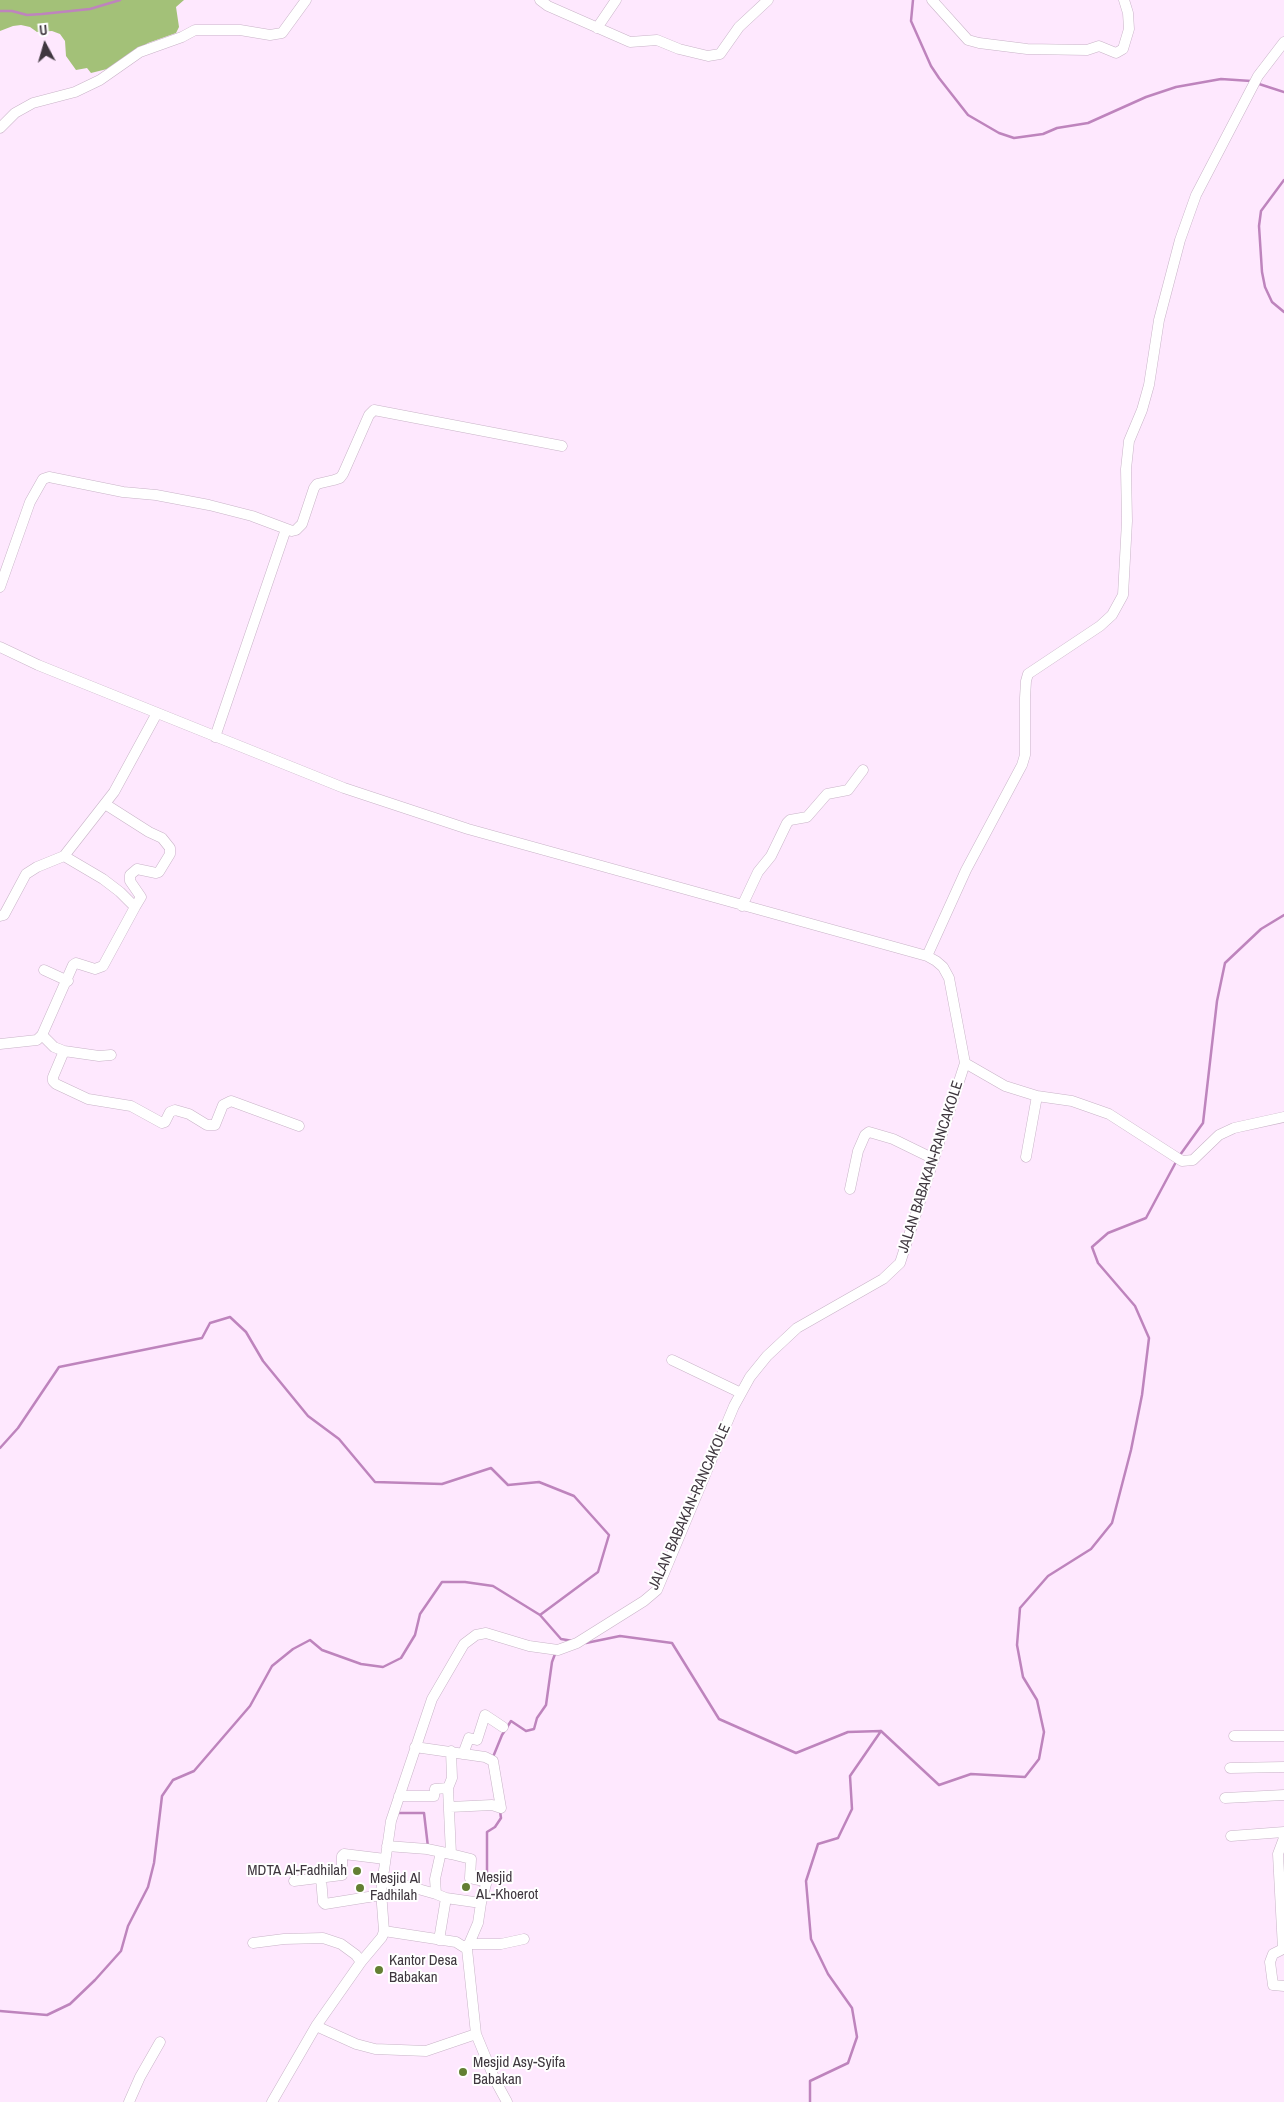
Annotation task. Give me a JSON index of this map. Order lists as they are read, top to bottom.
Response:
{
  "streets": {
    "street": ["JALAN BABAKAN-RANCAKOLE"]
  },
  "places": [
    "MDTA Al-Fadhilah",
    "Mesjid AL-Khoerot",
    "Mesjid Al Fadhilah",
    "Kantor Desa Babakan",
    "Mesjid Asy-Syifa Babakan"
  ],
  "north": "top"
}
